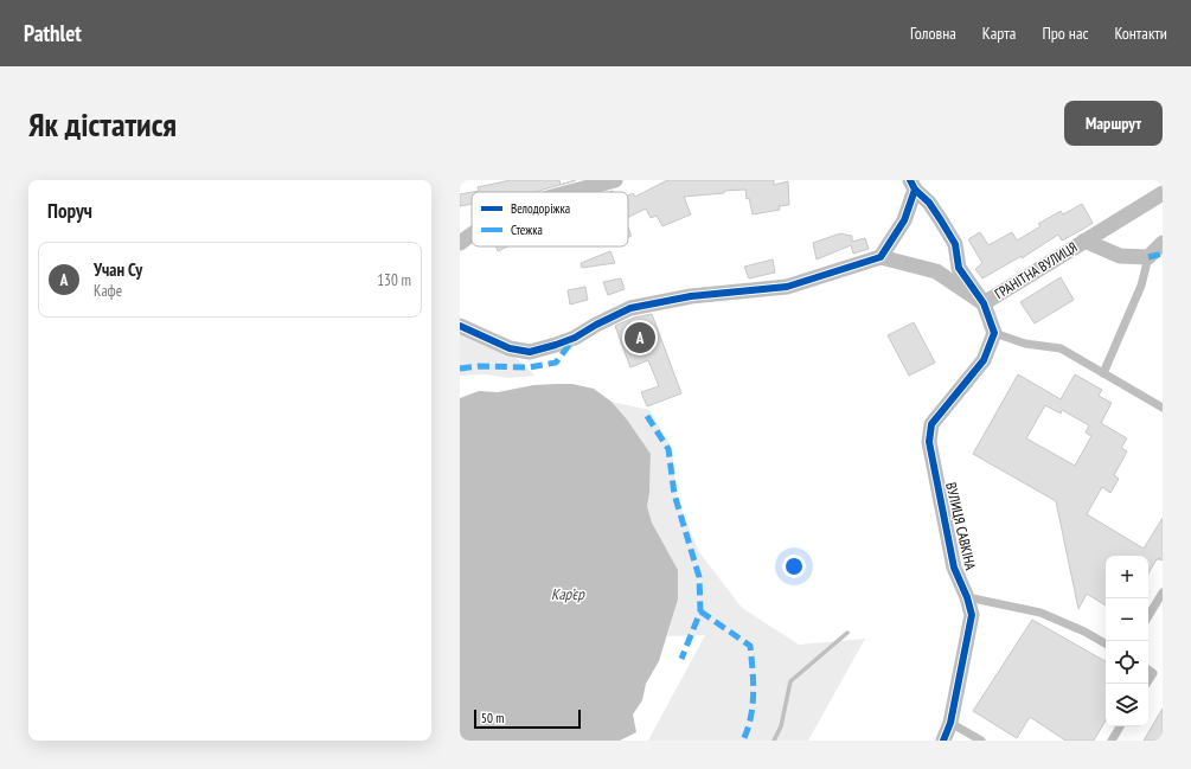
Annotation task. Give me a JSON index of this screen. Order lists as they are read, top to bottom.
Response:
{
  "streets": {
    "street": ["ГРАНІТНА ВУЛИЦЯ", "ВУЛИЦЯ САВКІНА"]
  },
  "water": ["Кар’єр"],
  "legend": ["Велодоріжка", "Стежка"],
  "scale_bar": "50 m",
  "page": {
    "header": "Pathlet",
    "nav": [
      "Головна",
      "Карта",
      "Про нас",
      "Контакти"
    ],
    "buttons": "Маршрут",
    "title": "Як дістатися",
    "heading": "Поруч",
    "list": [
      {
        "mark": "A",
        "name": "Учан Су",
        "note": "Кафе",
        "value": "130 m"
      }
    ],
    "pins": "A",
    "map_buttons": ["+", "−"],
    "scale": "50 m"
  }
}
